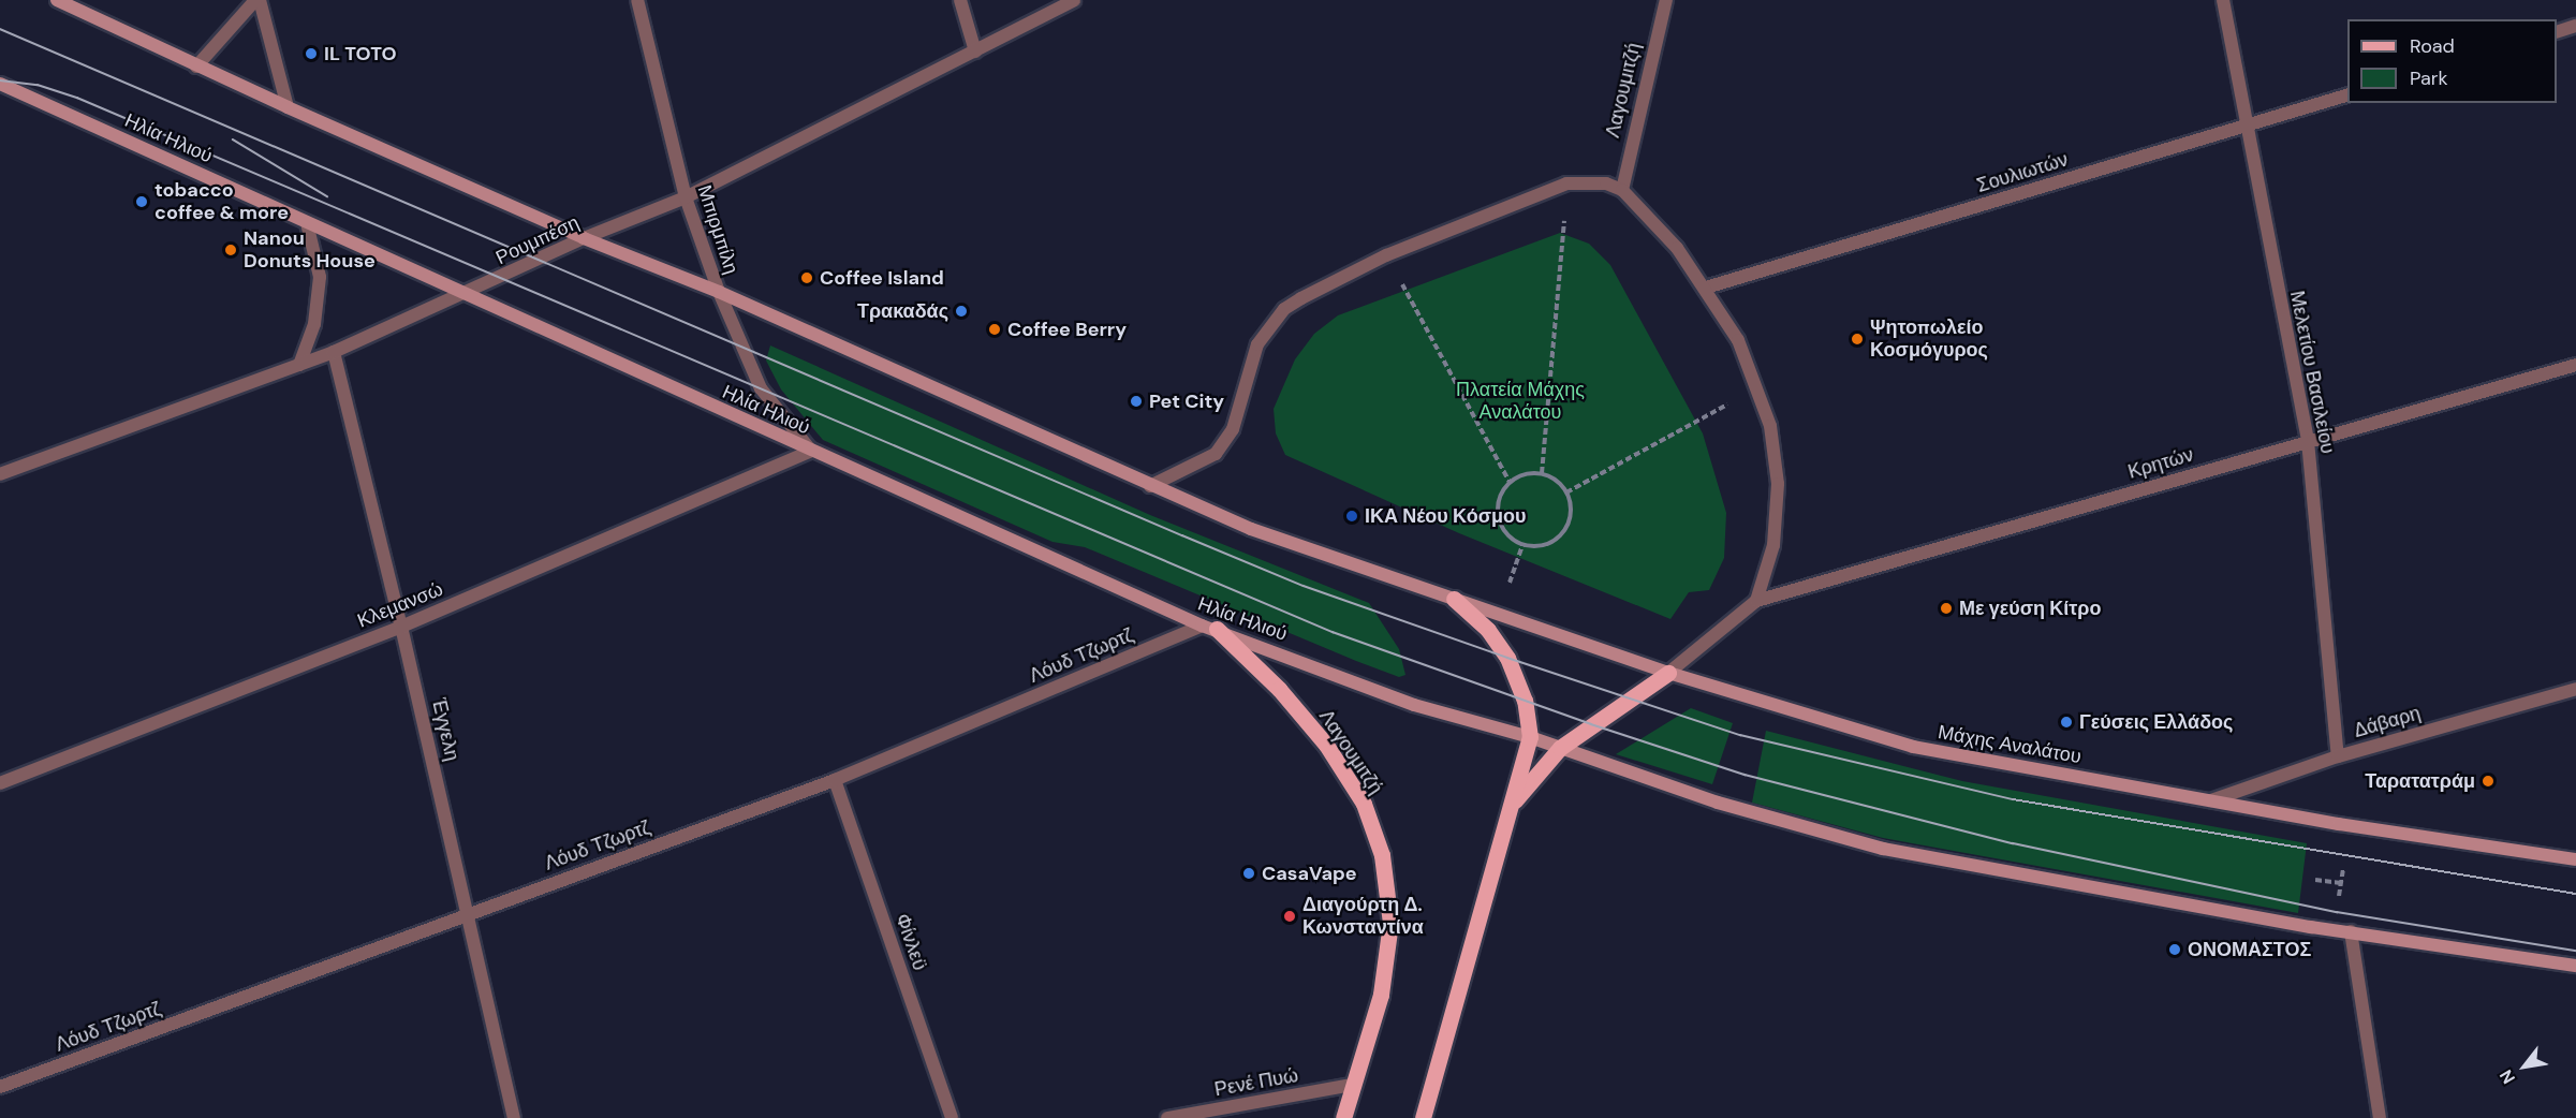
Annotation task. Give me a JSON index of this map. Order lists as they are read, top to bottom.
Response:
{
  "streets": {
    "main road": ["Λαγουμιτζή", "Ηλία Ηλιού", "Μάχης Αναλάτου"],
    "street": [
      "Σουλιωτών",
      "Μπιρμπίλη",
      "Ρουμπέση",
      "Μελετίου Βασιλείου",
      "Κρητών",
      "Κλεμανσώ",
      "Λόυδ Τζωρτζ",
      "Δάβαρη",
      "Έγγελη",
      "Φίνλεϋ",
      "Ρενέ Πυώ"
    ]
  },
  "crossings": [
    ["Λαγουμιτζή", "Ηλία Ηλιού"],
    ["Λαγουμιτζή", "Λόυδ Τζωρτζ"],
    ["Λαγουμιτζή", "Ρενέ Πυώ"],
    ["Ηλία Ηλιού", "Μπιρμπίλη"],
    ["Ηλία Ηλιού", "Ρουμπέση"],
    ["Ηλία Ηλιού", "Κλεμανσώ"],
    ["Ηλία Ηλιού", "Λόυδ Τζωρτζ"],
    ["Σουλιωτών", "Μελετίου Βασιλείου"],
    ["Μπιρμπίλη", "Ρουμπέση"],
    ["Μπιρμπίλη", "Κλεμανσώ"],
    ["Ρουμπέση", "Έγγελη"],
    ["Μελετίου Βασιλείου", "Κρητών"],
    ["Μελετίου Βασιλείου", "Δάβαρη"],
    ["Κλεμανσώ", "Έγγελη"],
    ["Λόυδ Τζωρτζ", "Έγγελη"],
    ["Λόυδ Τζωρτζ", "Φίνλεϋ"],
    ["Δάβαρη", "Μάχης Αναλάτου"]
  ],
  "parks": ["Πλατεία Μάχης Αναλάτου"],
  "places": [
    "IL TOTO",
    "tobacco coffee & more",
    "Nanou Donuts House",
    "Coffee Island",
    "Τρακαδάς",
    "Coffee Berry",
    "Ψητοπωλείο Κοσμόγυρος",
    "Pet City",
    "ΙΚΑ Νέου Κόσμου",
    "Με γεύση Κίτρο",
    "Γεύσεις Ελλάδος",
    "Ταρατατράμ",
    "CasaVape",
    "Διαγούρτη Δ. Κωνσταντίνα",
    "ΟΝΟΜΑΣΤΟΣ"
  ],
  "legend": ["Road", "Park"],
  "north": "bottom left"
}
